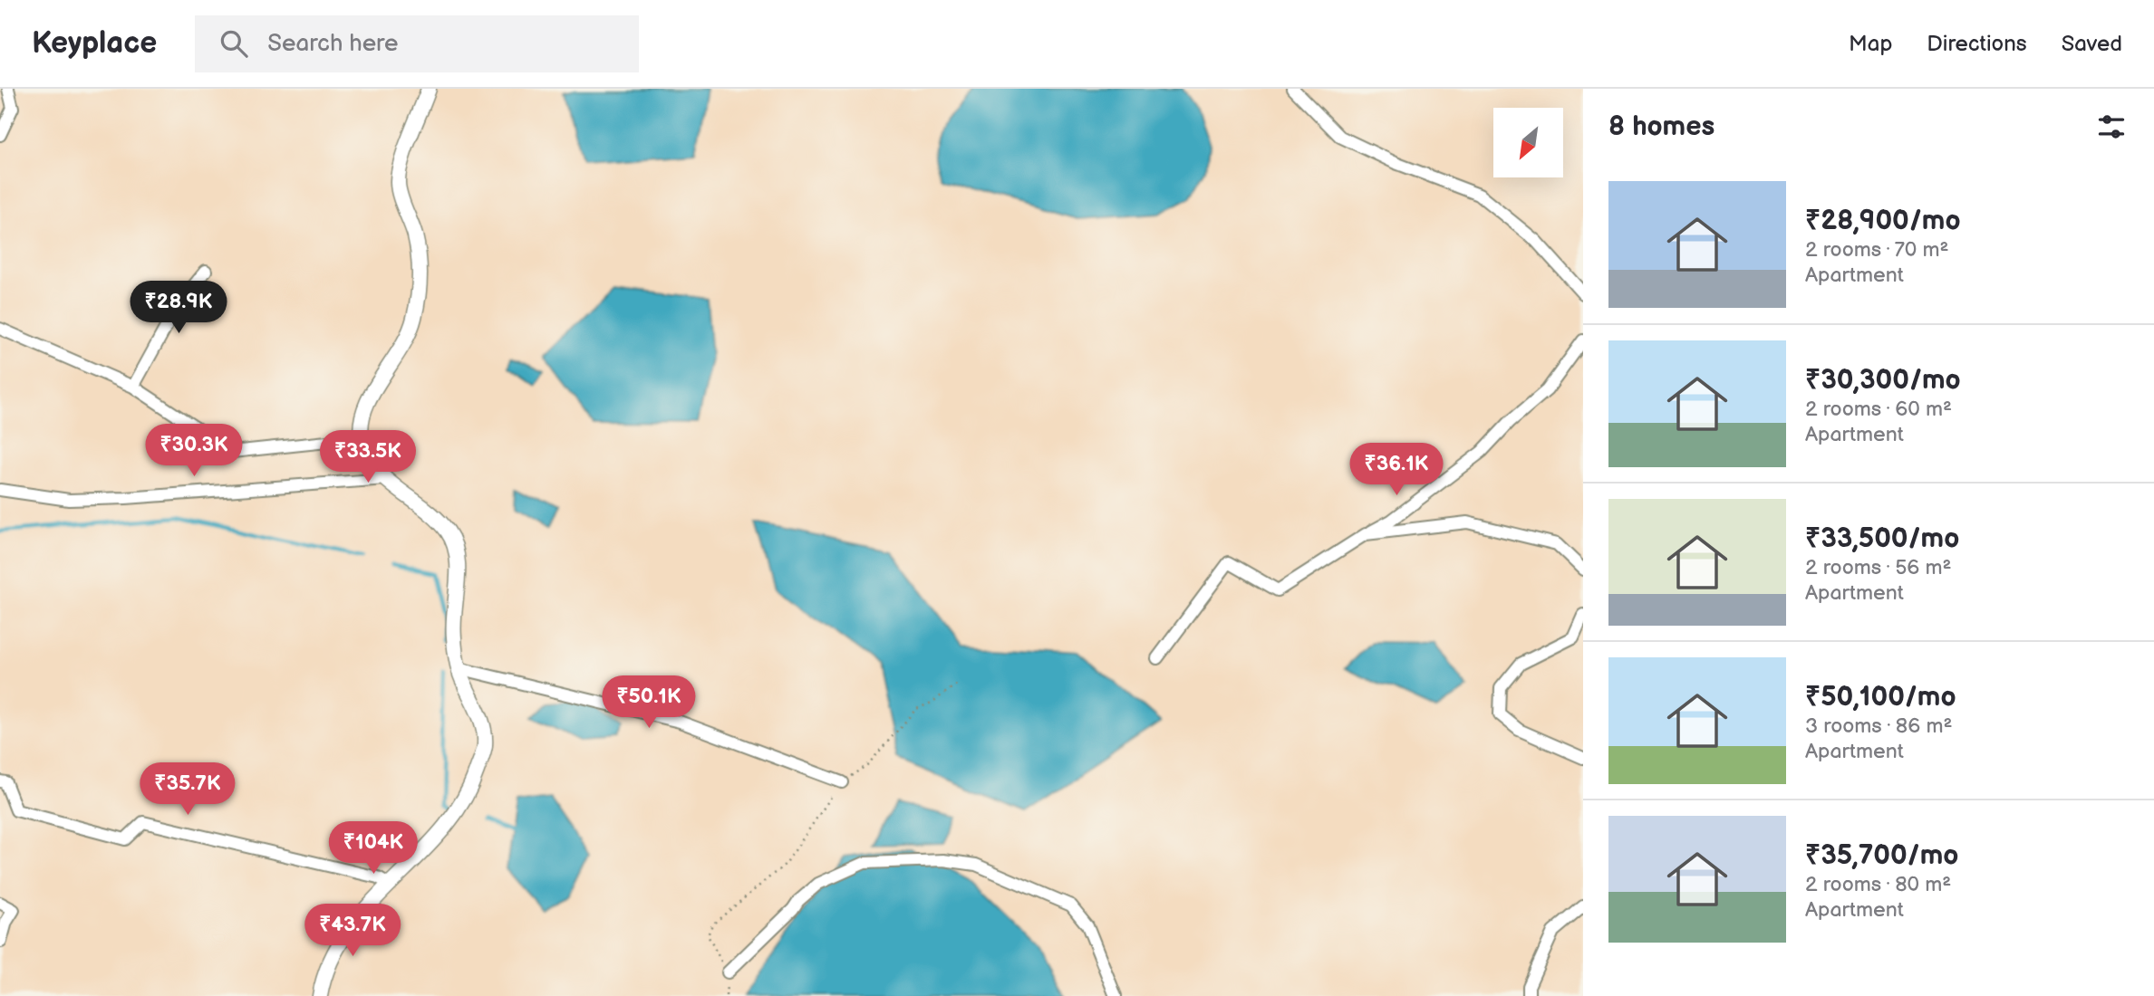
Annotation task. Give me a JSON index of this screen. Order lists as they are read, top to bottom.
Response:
{
  "north": "bottom left",
  "page": {
    "header": "Keyplace",
    "search": "Search here",
    "nav": ["Map", "Directions", "Saved"],
    "heading": "8 homes",
    "list": [
      {
        "name": "₹28,900/mo",
        "note": "2 rooms · 70 m² · Apartment"
      },
      {
        "name": "₹30,300/mo",
        "note": "2 rooms · 60 m² · Apartment"
      },
      {
        "name": "₹33,500/mo",
        "note": "2 rooms · 56 m² · Apartment"
      },
      {
        "name": "₹50,100/mo",
        "note": "3 rooms · 86 m² · Apartment"
      },
      {
        "name": "₹35,700/mo",
        "note": "2 rooms · 80 m² · Apartment"
      }
    ],
    "price": [
      "₹28.9K",
      "₹30.3K",
      "₹33.5K",
      "₹36.1K",
      "₹50.1K",
      "₹35.7K",
      "₹104K",
      "₹43.7K"
    ]
  }
}
